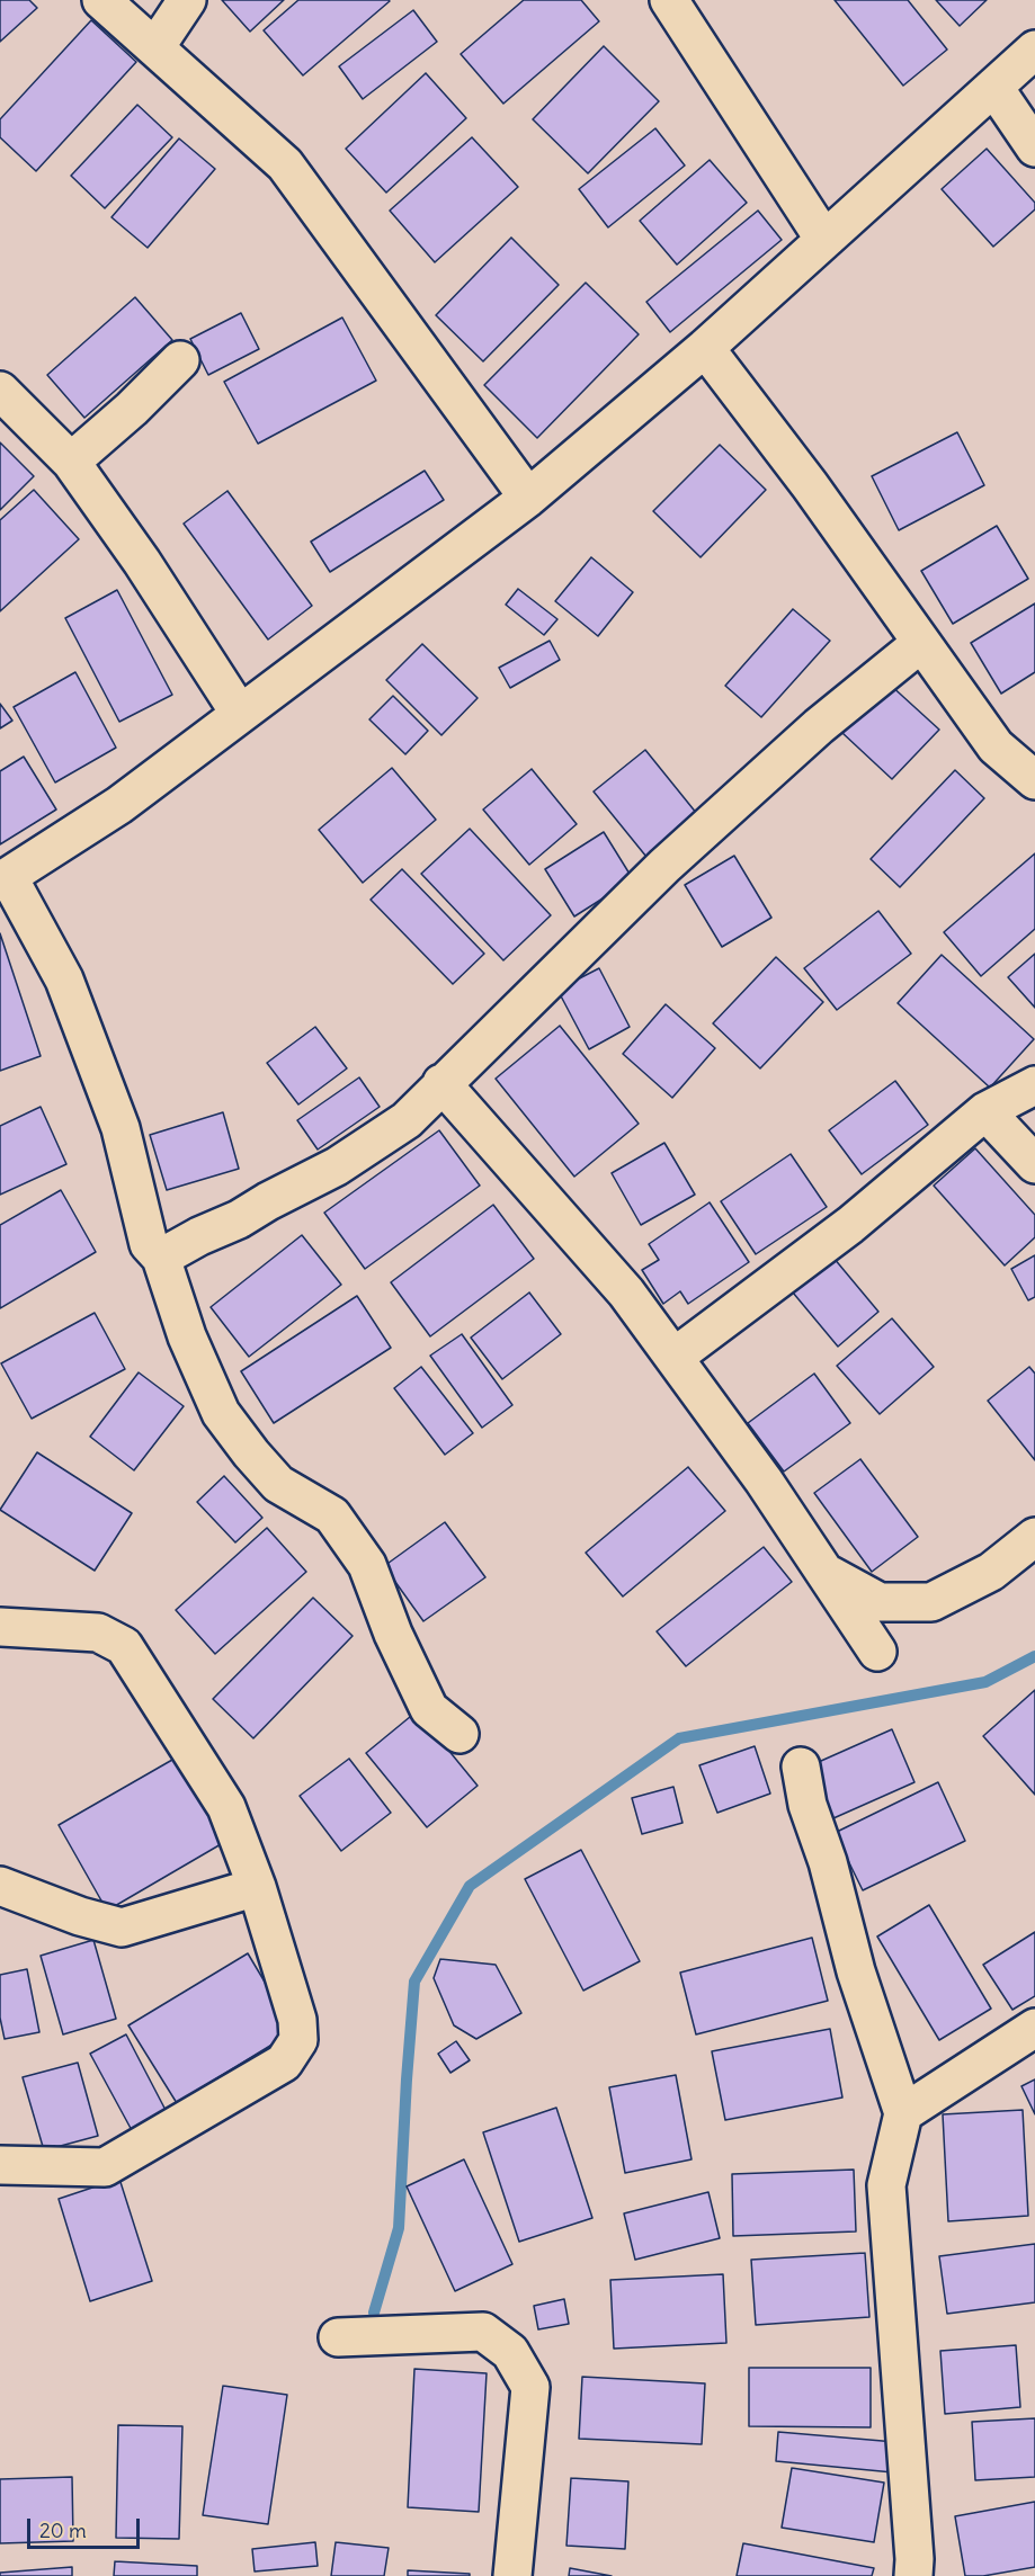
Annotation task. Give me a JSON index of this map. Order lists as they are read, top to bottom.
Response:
{
  "scale_bar": "20 m"
}
